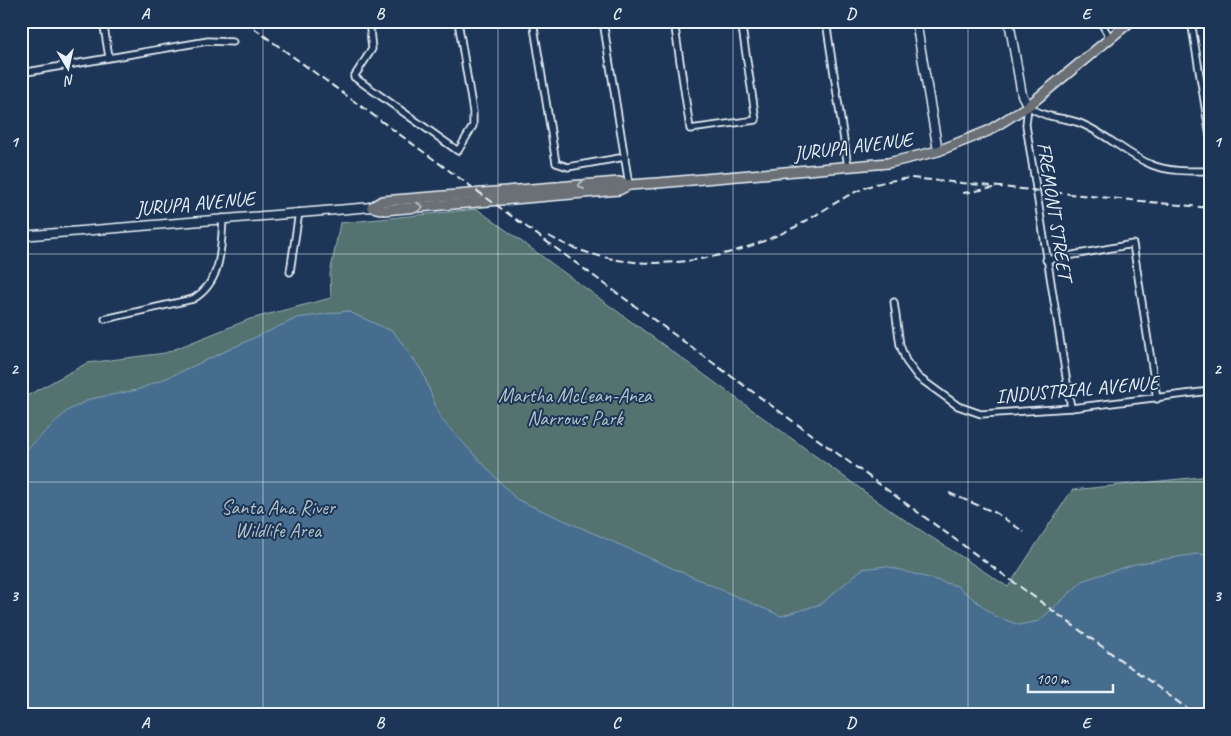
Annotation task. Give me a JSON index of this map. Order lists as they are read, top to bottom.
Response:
{
  "streets": {
    "main road": ["JURUPA AVENUE", "FREMONT STREET"],
    "street": ["INDUSTRIAL AVENUE"]
  },
  "crossings": [
    ["JURUPA AVENUE", "FREMONT STREET"],
    ["FREMONT STREET", "INDUSTRIAL AVENUE"]
  ],
  "parks": ["Martha McLean-Anza Narrows Park", "Santa Ana River Wildlife Area"],
  "scale_bar": "100 m",
  "north": "bottom",
  "grid": {
    "columns": [
      "A",
      "B",
      "C",
      "D",
      "E"
    ],
    "rows": ["1", "2", "3"]
  }
}
